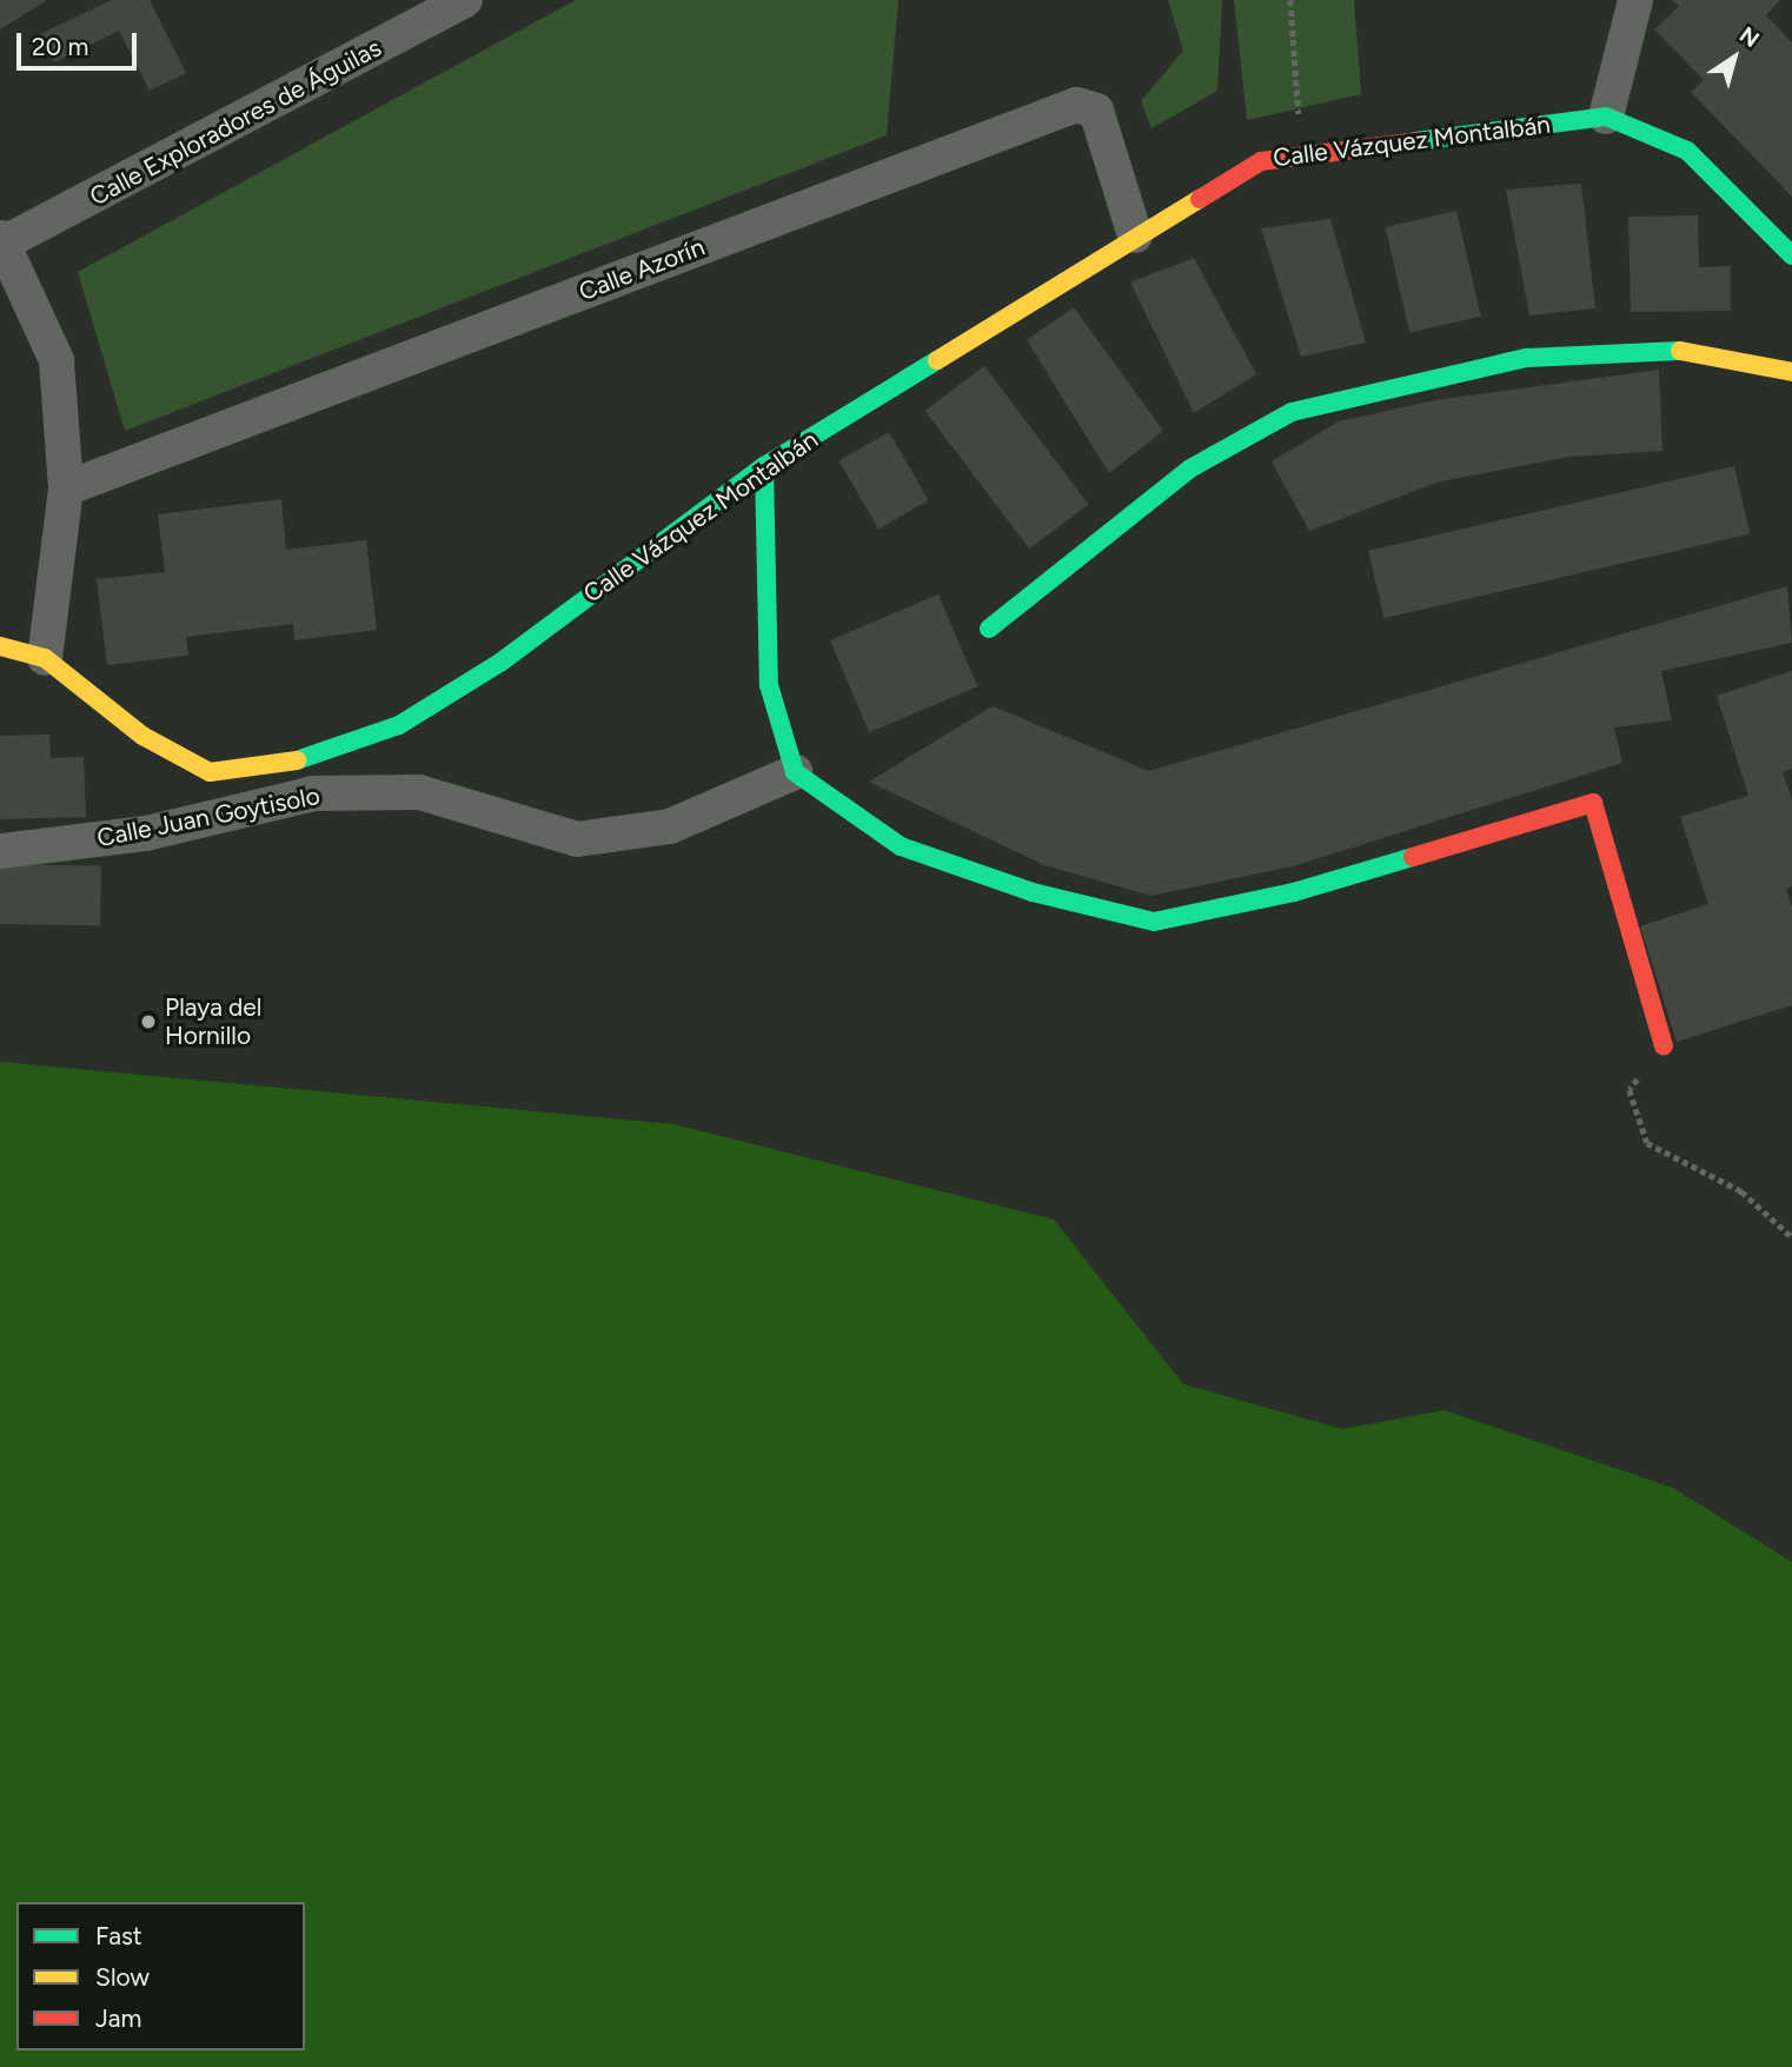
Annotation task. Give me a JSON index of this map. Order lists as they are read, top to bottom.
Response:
{
  "streets": {
    "street": [
      "Calle Exploradores de Águilas",
      "Calle Vázquez Montalbán",
      "Calle Azorín",
      "Calle Juan Goytisolo"
    ]
  },
  "crossings": [
    ["Calle Vázquez Montalbán", "Calle Azorín"]
  ],
  "places": ["Playa del Hornillo"],
  "legend": ["Fast", "Slow", "Jam"],
  "scale_bar": "20 m",
  "north": "top right"
}
